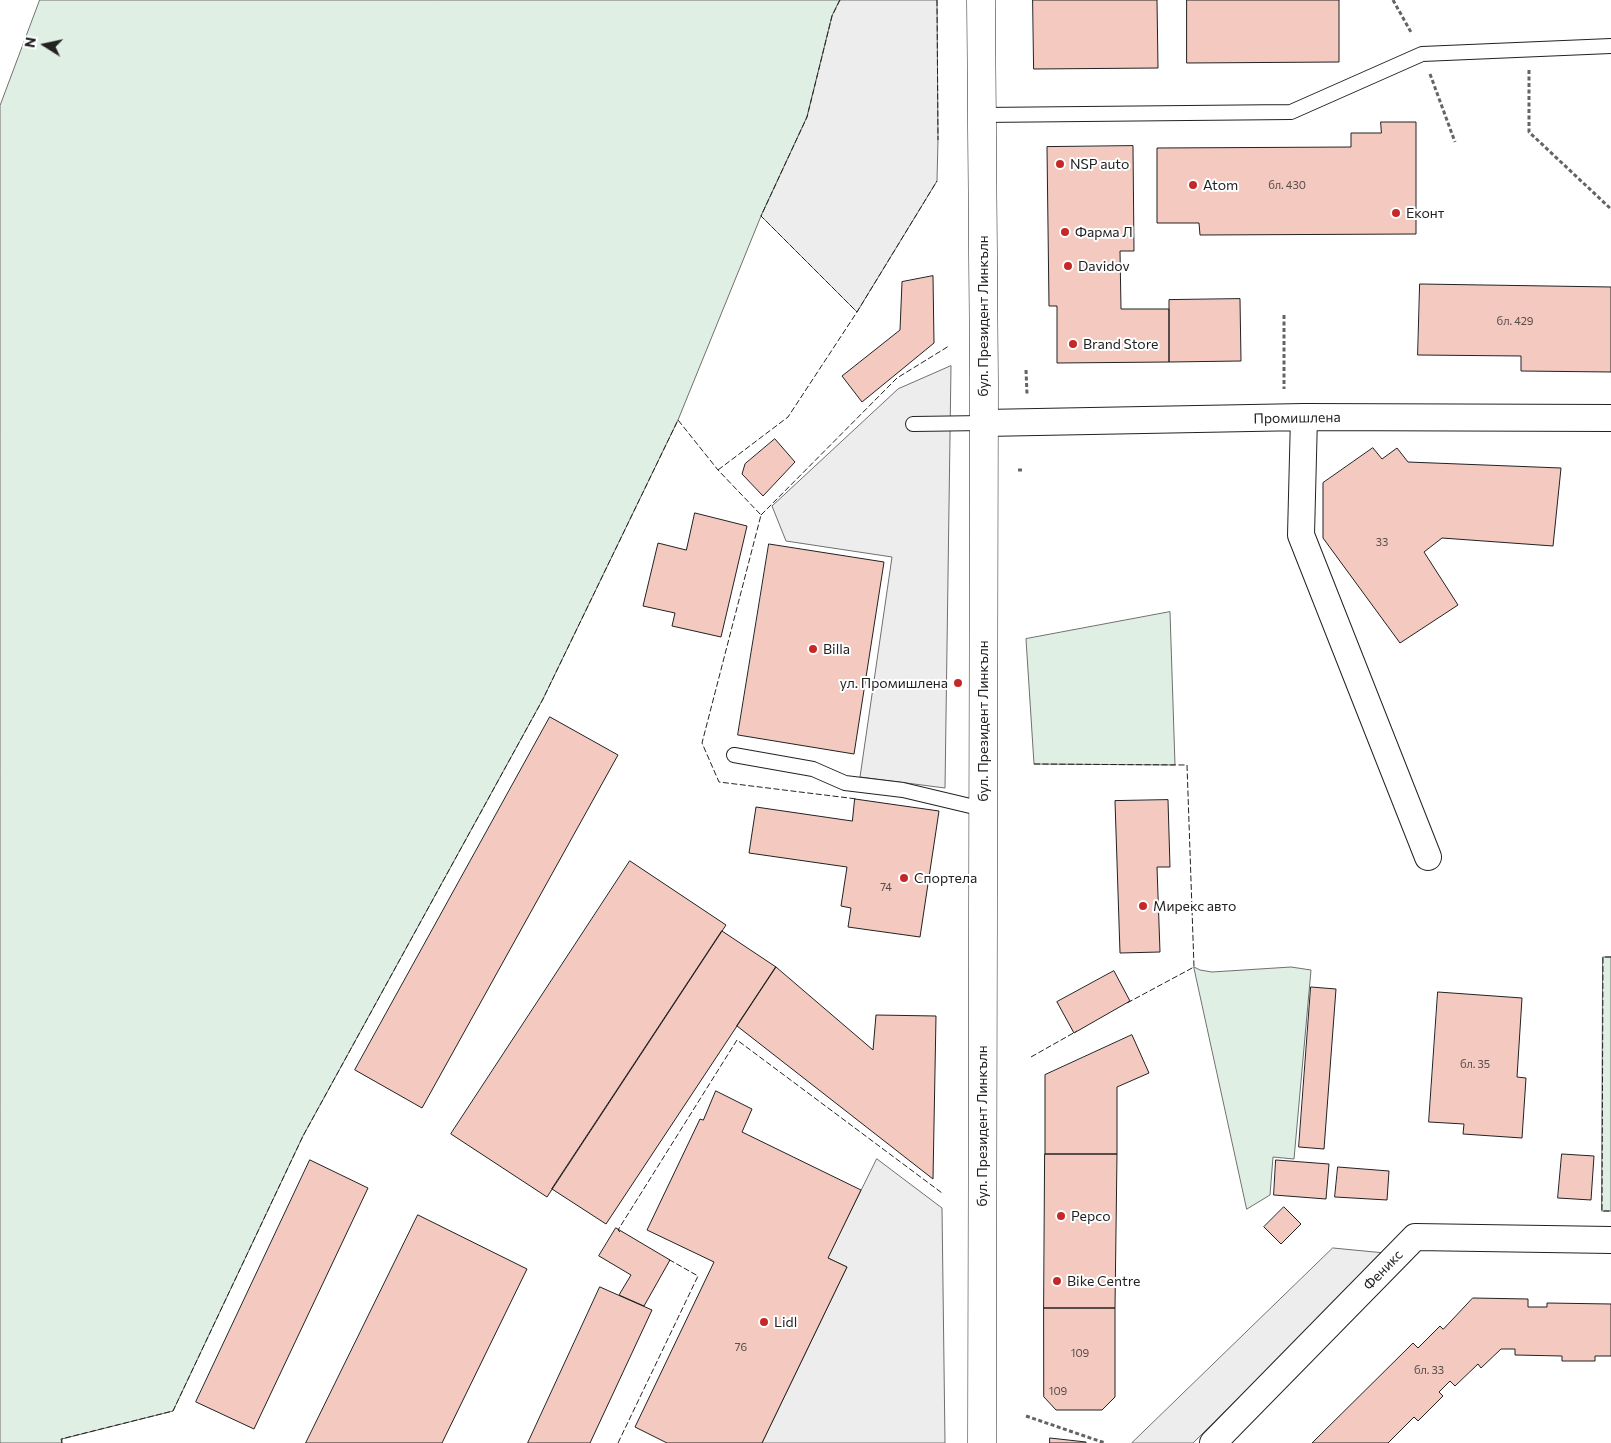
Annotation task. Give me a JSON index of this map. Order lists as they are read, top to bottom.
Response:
{
  "streets": {
    "street": ["бул. Президент Линкълн", "Промишлена", "Феникс"]
  },
  "crossings": [
    ["бул. Президент Линкълн", "Промишлена"]
  ],
  "places": [
    "NSP auto",
    "Atom",
    "Еконт",
    "Фарма Л",
    "Davidov",
    "Brand Store",
    "Billa",
    "ул. Промишлена",
    "Спортела",
    "Мирекс авто",
    "Pepco",
    "Bike Centre",
    "Lidl"
  ],
  "house_numbers": [
    "бл. 430",
    "бл. 429",
    "33",
    "74",
    "бл. 35",
    "76",
    "109",
    "бл. 33",
    "109"
  ],
  "north": "left"
}
